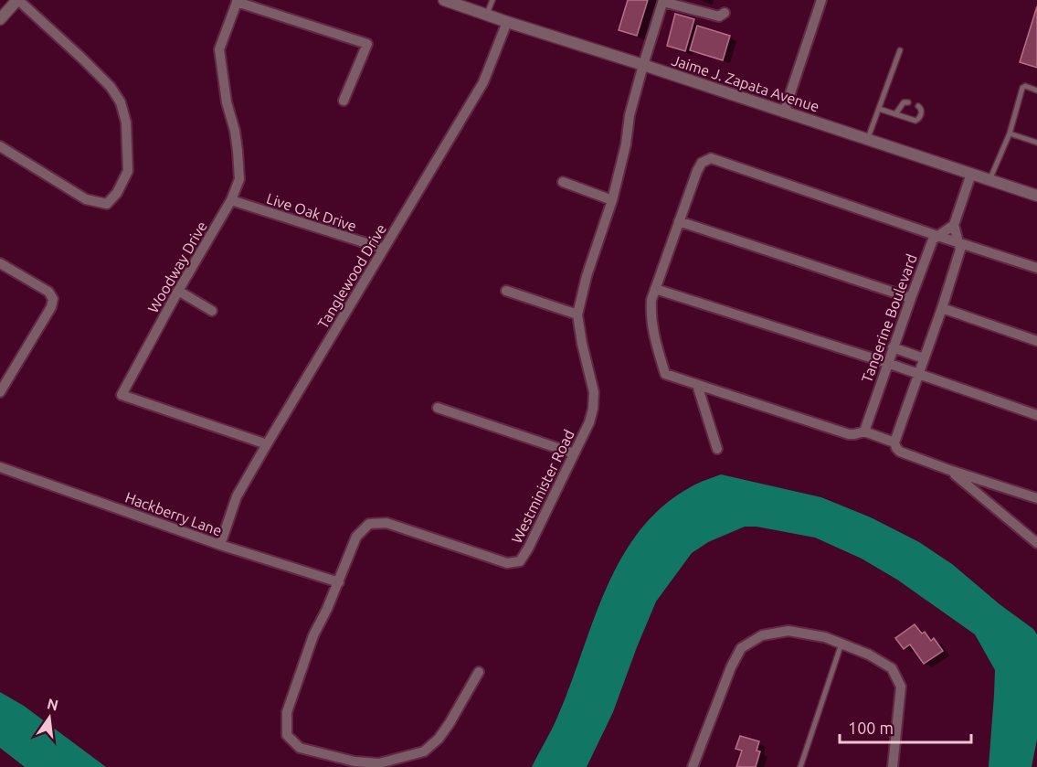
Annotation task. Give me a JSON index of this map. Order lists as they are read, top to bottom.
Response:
{
  "streets": {
    "street": [
      "Jaime J. Zapata Avenue",
      "Live Oak Drive",
      "Woodway Drive",
      "Tanglewood Drive",
      "Tangerine Boulevard",
      "Westminister Road",
      "Hackberry Lane"
    ]
  },
  "crossings": [
    ["Jaime J. Zapata Avenue", "Tanglewood Drive"],
    ["Jaime J. Zapata Avenue", "Westminister Road"],
    ["Live Oak Drive", "Woodway Drive"],
    ["Live Oak Drive", "Tanglewood Drive"],
    ["Woodway Drive", "Tanglewood Drive"],
    ["Tanglewood Drive", "Hackberry Lane"],
    ["Westminister Road", "Hackberry Lane"]
  ],
  "scale_bar": "100 m",
  "north": "top"
}
